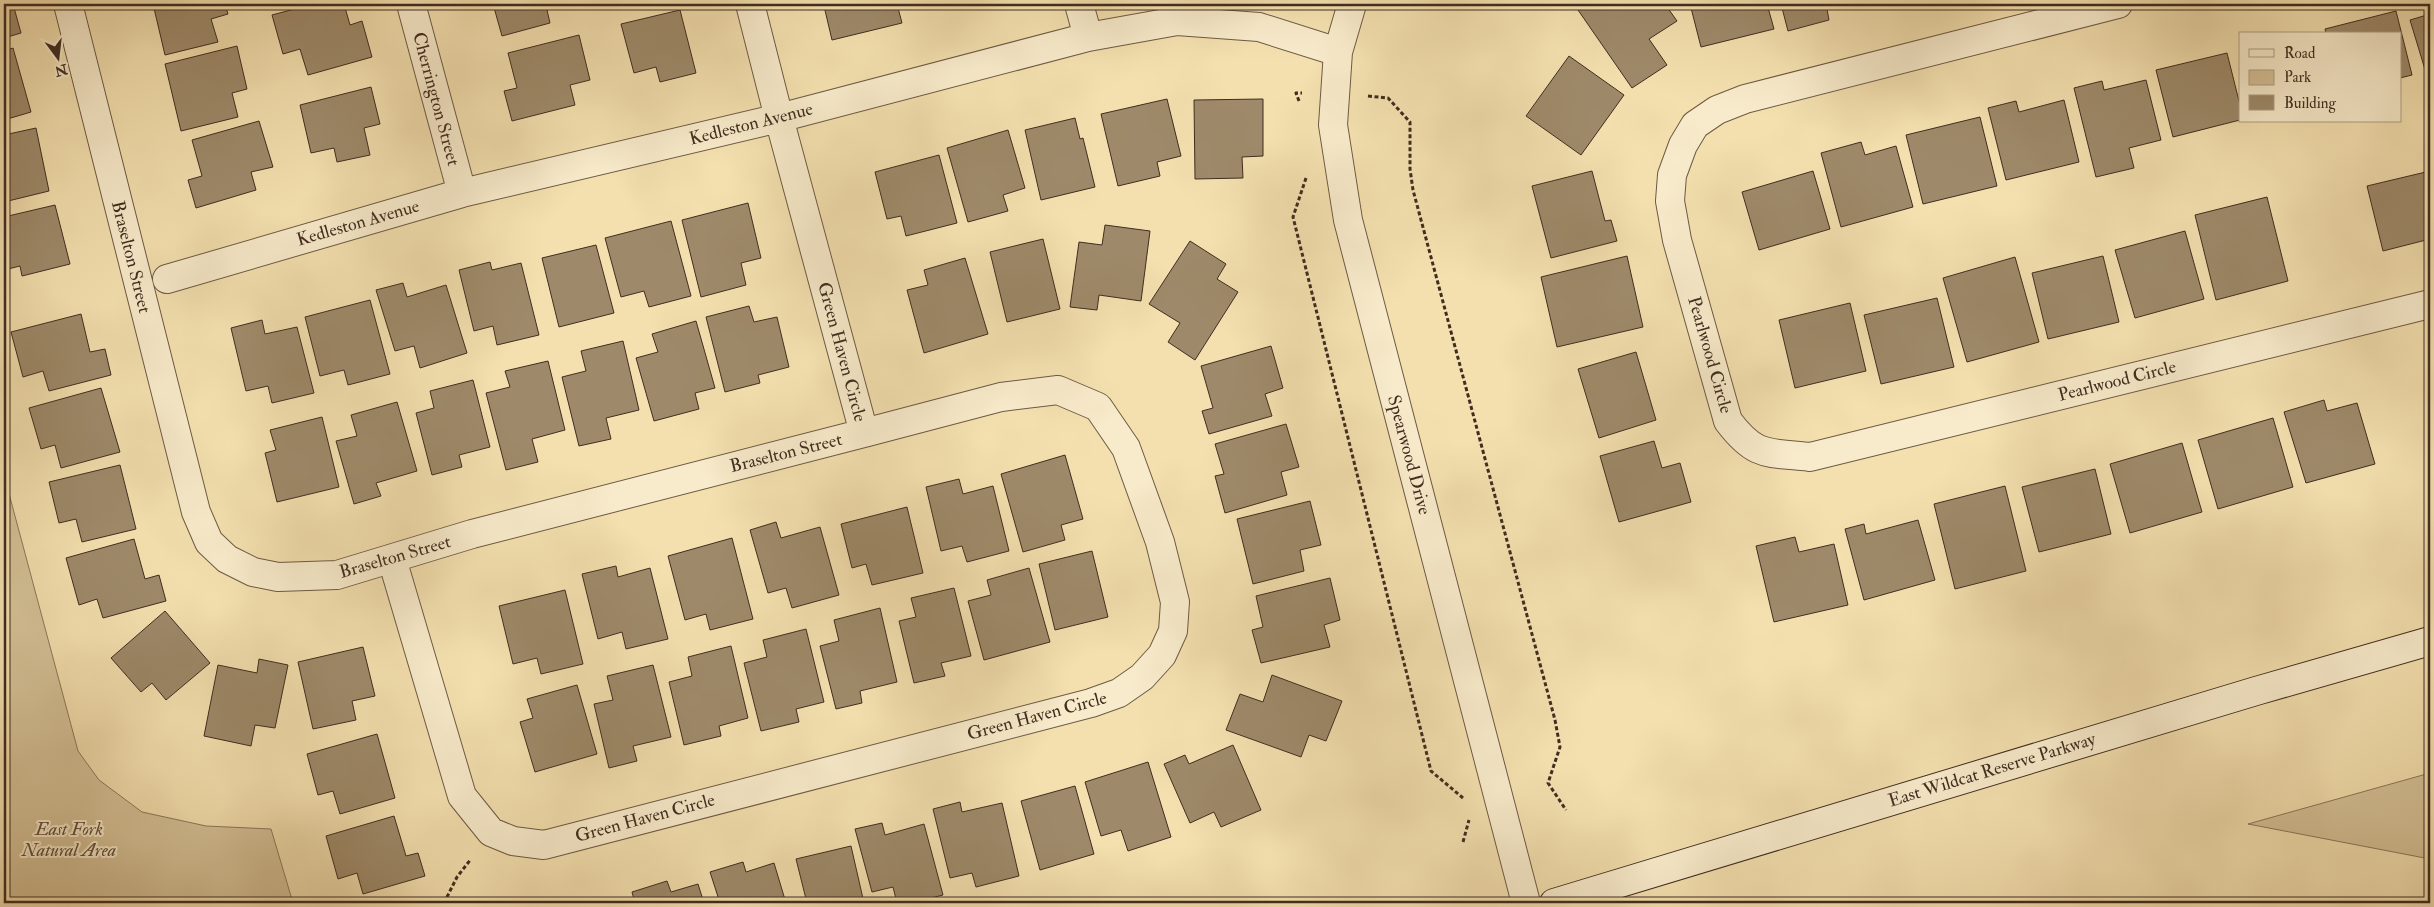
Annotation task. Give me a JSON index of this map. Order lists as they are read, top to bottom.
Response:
{
  "streets": {
    "street": [
      "Cherrington Street",
      "Kedleston Avenue",
      "Braselton Street",
      "Green Haven Circle",
      "Pearlwood Circle",
      "Spearwood Drive",
      "East Wildcat Reserve Parkway"
    ]
  },
  "crossings": [
    ["Cherrington Street", "Kedleston Avenue"],
    ["Kedleston Avenue", "Green Haven Circle"],
    ["Kedleston Avenue", "Spearwood Drive"],
    ["Braselton Street", "Green Haven Circle"]
  ],
  "parks": ["East Fork Natural Area"],
  "legend": ["Road", "Park", "Building"],
  "north": "bottom"
}
